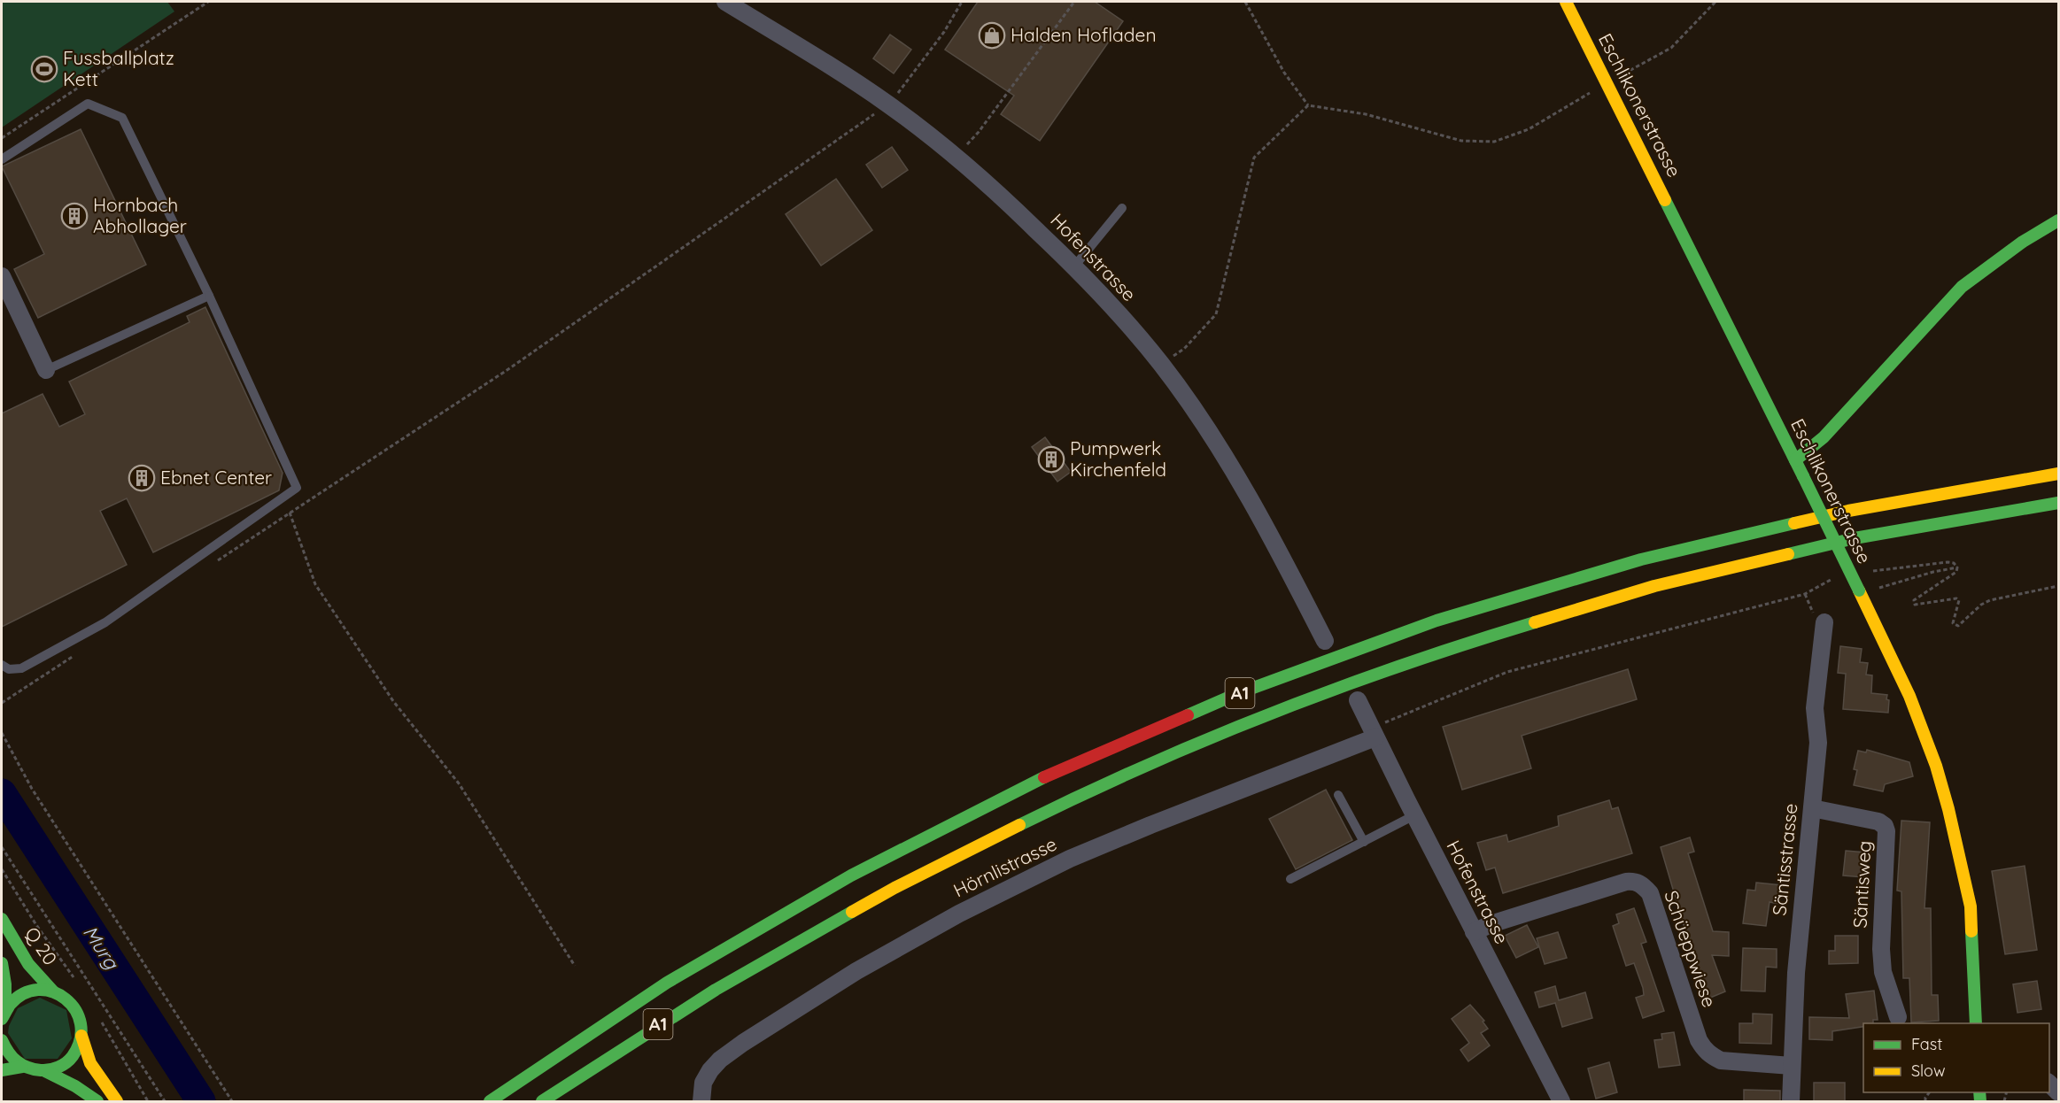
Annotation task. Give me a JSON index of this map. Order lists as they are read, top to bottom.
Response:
{
  "streets": {
    "main road": ["Eschlikonerstrasse", "A1", "Q 20"],
    "street": [
      "Hofenstrasse",
      "Säntisstrasse",
      "Hörnlistrasse",
      "Säntisweg",
      "Schüeppwiese"
    ]
  },
  "crossings": [
    ["Hofenstrasse", "Hörnlistrasse"],
    ["Hofenstrasse", "Schüeppwiese"],
    ["Säntisstrasse", "Säntisweg"],
    ["Säntisstrasse", "Schüeppwiese"]
  ],
  "water": ["Murg"],
  "places": {
    "shop": ["Halden Hofladen"],
    "sports": ["Fussballplatz Kett"],
    "building": ["Hornbach Abhollager", "Pumpwerk Kirchenfeld", "Ebnet Center"]
  },
  "legend": ["Fast", "Slow"]
}
